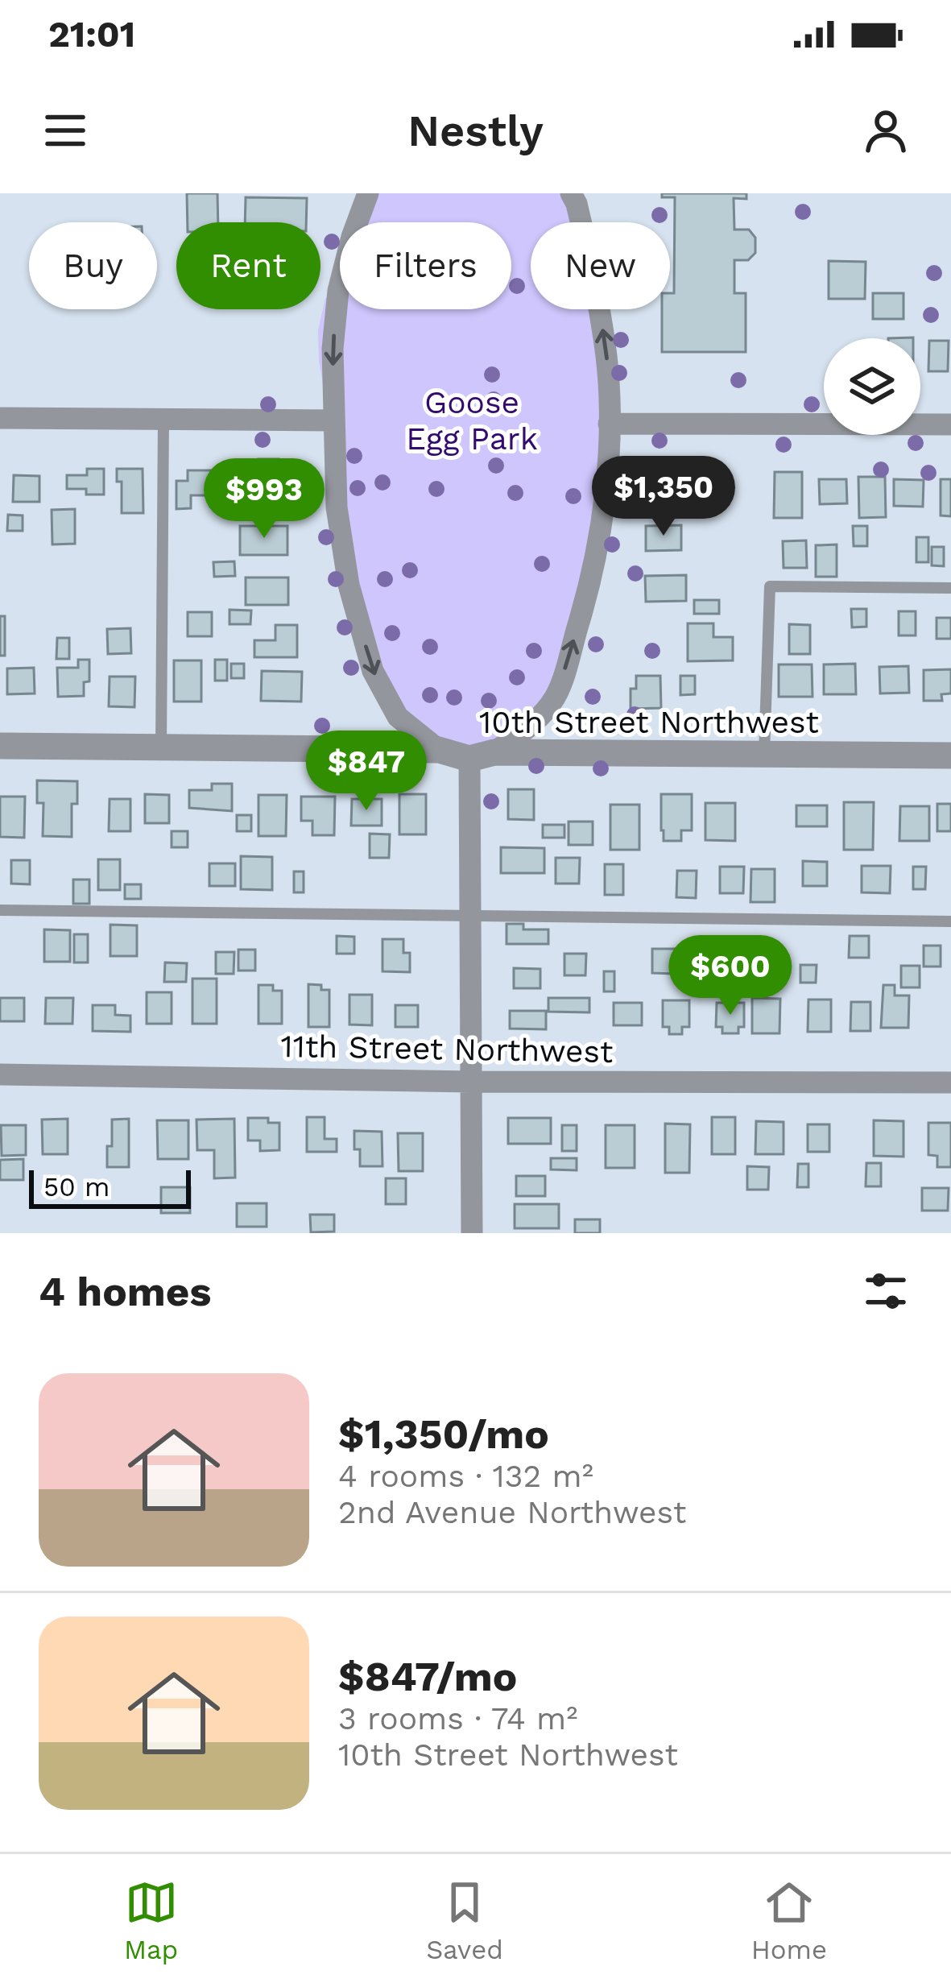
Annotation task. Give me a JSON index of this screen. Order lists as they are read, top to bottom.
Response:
{
  "streets": {
    "street": ["10th Street Northwest", "11th Street Northwest"]
  },
  "parks": ["Goose Egg Park"],
  "scale_bar": "50 m",
  "page": {
    "status": "21:01",
    "header": "Nestly",
    "chip": [
      "Buy",
      "Rent",
      "Filters",
      "New"
    ],
    "price": [
      "$1,350",
      "$993",
      "$847",
      "$600"
    ],
    "scale": "50 m",
    "heading": "4 homes",
    "list": [
      {
        "name": "$1,350/mo",
        "note": "4 rooms · 132 m² · 2nd Avenue Northwest"
      },
      {
        "name": "$847/mo",
        "note": "3 rooms · 74 m² · 10th Street Northwest"
      }
    ],
    "tabs": ["Map", "Saved", "Home"]
  }
}
